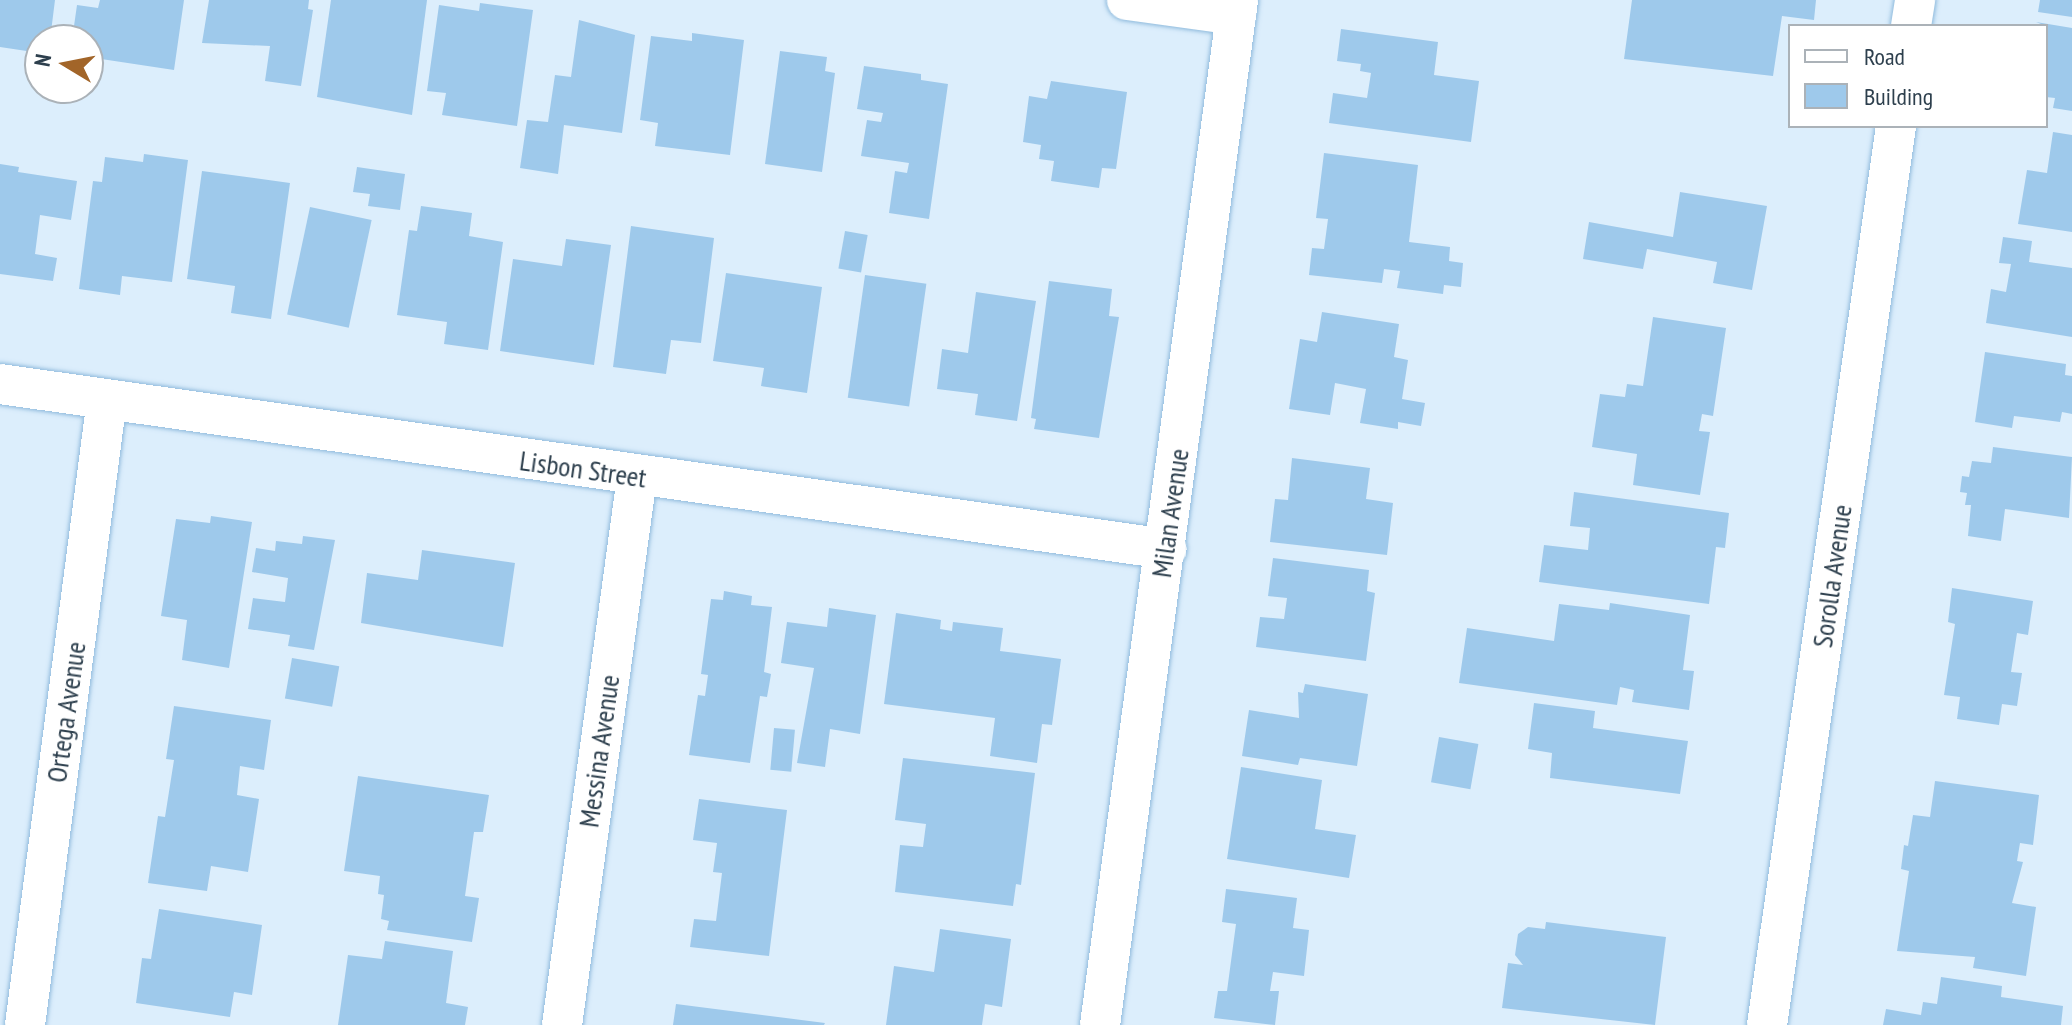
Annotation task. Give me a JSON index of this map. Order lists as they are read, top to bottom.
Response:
{
  "streets": {
    "street": [
      "Lisbon Street",
      "Milan Avenue",
      "Sorolla Avenue",
      "Ortega Avenue",
      "Messina Avenue"
    ]
  },
  "crossings": [
    ["Lisbon Street", "Milan Avenue"],
    ["Lisbon Street", "Ortega Avenue"],
    ["Lisbon Street", "Messina Avenue"]
  ],
  "legend": ["Road", "Building"],
  "north": "left"
}
